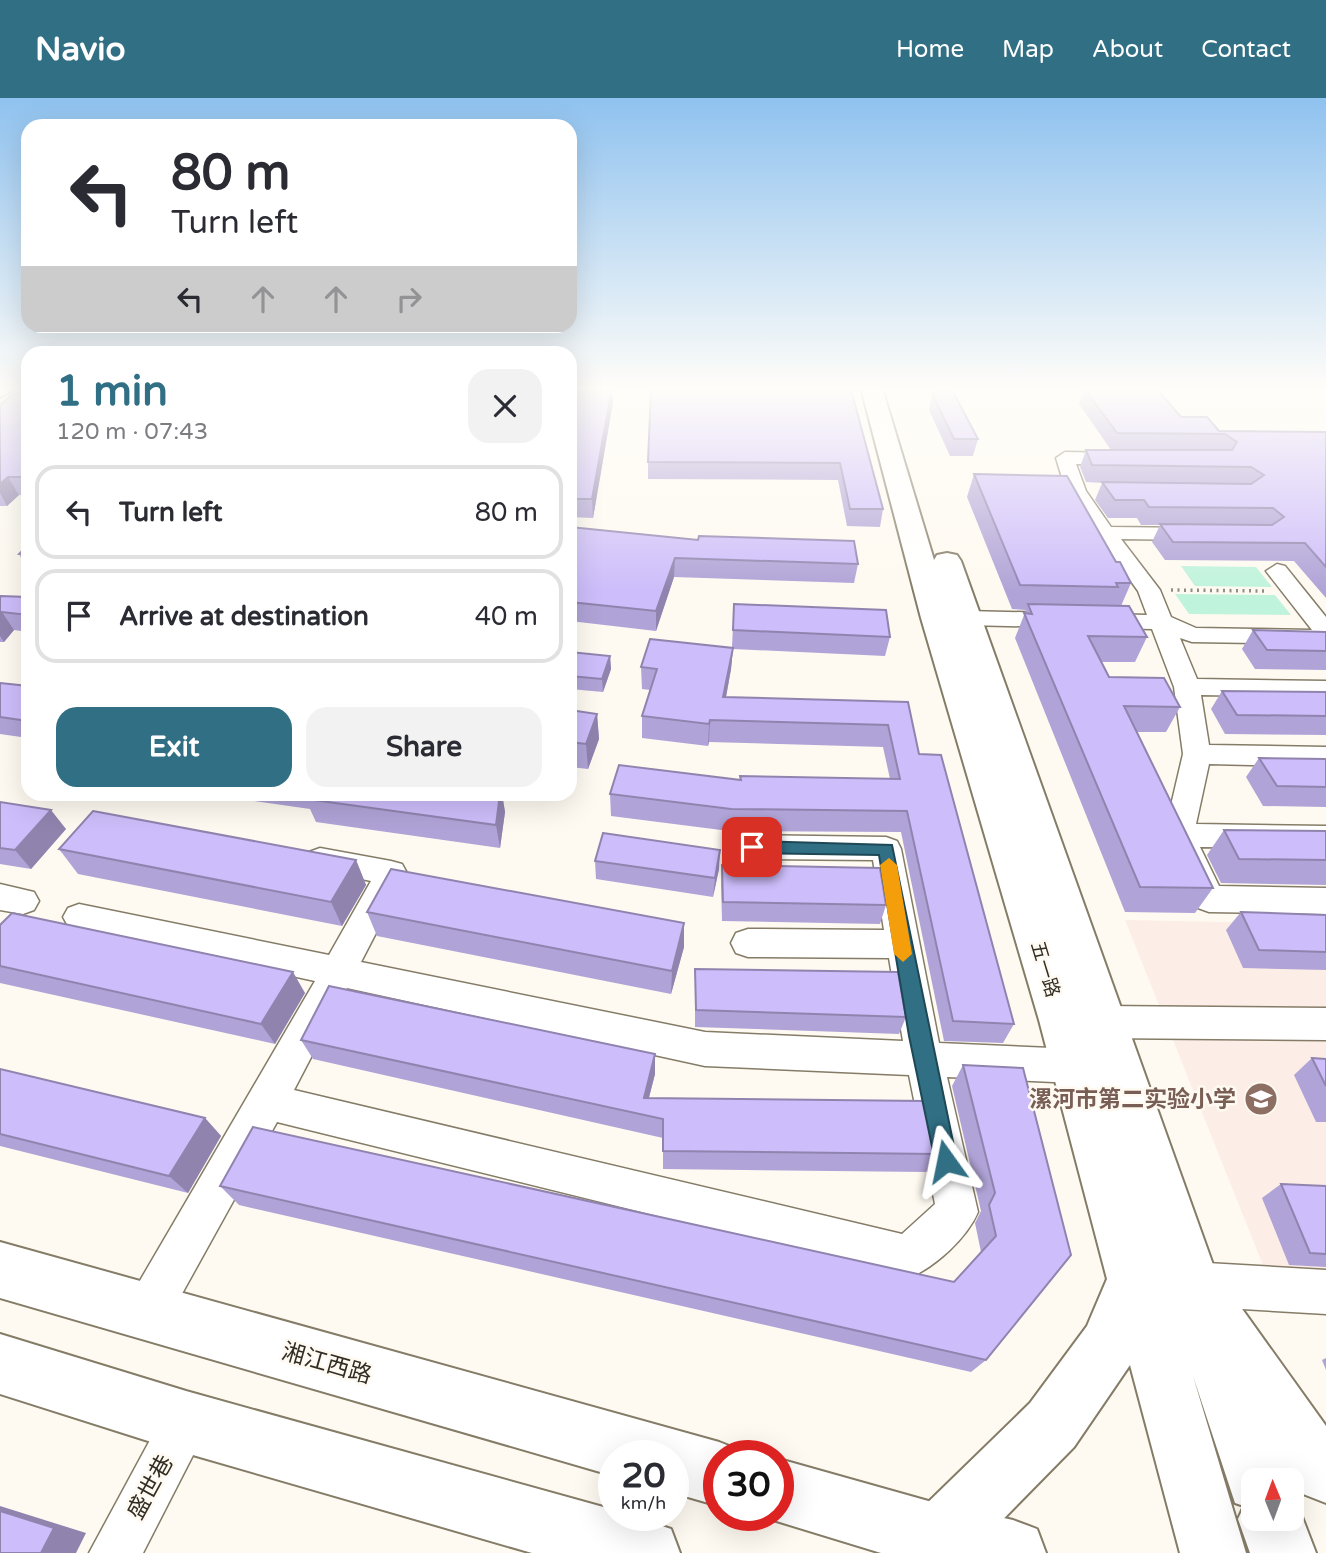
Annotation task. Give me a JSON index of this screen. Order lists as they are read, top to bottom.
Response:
{
  "streets": {
    "street": ["五一路", "湘江西路", "盛世巷"]
  },
  "places": {
    "school or university": ["漯河市第二实验小学"]
  },
  "north": "top",
  "page": {
    "header": "Navio",
    "nav": [
      "Home",
      "Map",
      "About",
      "Contact"
    ],
    "turn": ["80 m", "Turn left"],
    "heading": ["1 min", "120 m · 07:43"],
    "list": [
      {
        "name": "Turn left",
        "value": "80 m"
      },
      {
        "name": "Arrive at destination",
        "value": "40 m"
      }
    ],
    "buttons": ["Exit", "Share"],
    "speed": "20 km/h",
    "limit": "30"
  }
}
